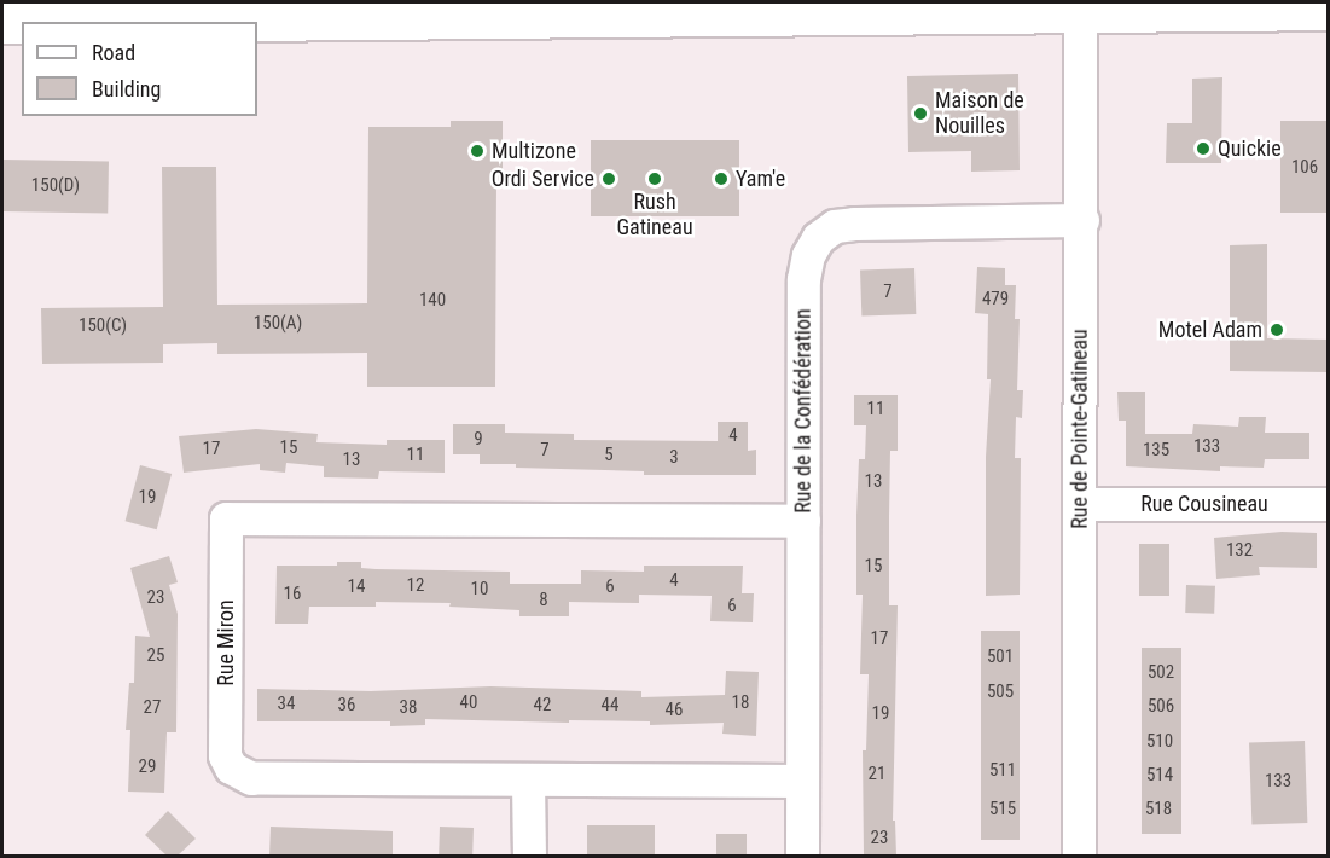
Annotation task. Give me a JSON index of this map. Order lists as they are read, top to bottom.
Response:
{
  "streets": {
    "street": [
      "Rue de la Confédération",
      "Rue de Pointe-Gatineau",
      "Rue Cousineau",
      "Rue Miron"
    ]
  },
  "crossings": [
    ["Rue de la Confédération", "Rue de Pointe-Gatineau"],
    ["Rue de la Confédération", "Rue Miron"],
    ["Rue de Pointe-Gatineau", "Rue Cousineau"]
  ],
  "places": [
    "Maison de Nouilles",
    "Quickie",
    "Multizone",
    "Ordi Service",
    "Rush Gatineau",
    "Yam'e",
    "Motel Adam"
  ],
  "house_numbers": [
    "106",
    "150(D)",
    "7",
    "479",
    "140",
    "150(A)",
    "150(C)",
    "11",
    "4",
    "9",
    "133",
    "15",
    "17",
    "7",
    "135",
    "11",
    "5",
    "3",
    "13",
    "13",
    "19",
    "132",
    "15",
    "4",
    "12",
    "14",
    "6",
    "10",
    "16",
    "23",
    "8",
    "6",
    "17",
    "25",
    "501",
    "502",
    "505",
    "40",
    "18",
    "34",
    "36",
    "42",
    "44",
    "506",
    "27",
    "38",
    "46",
    "19",
    "510",
    "29",
    "511",
    "21",
    "514",
    "133",
    "515",
    "518",
    "23"
  ],
  "legend": ["Road", "Building"]
}
